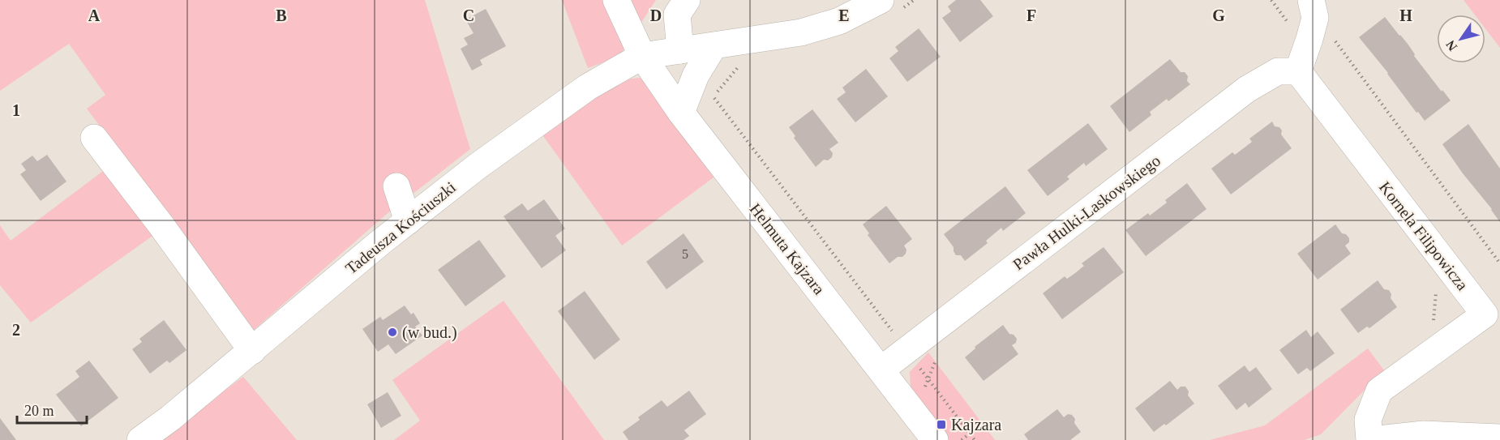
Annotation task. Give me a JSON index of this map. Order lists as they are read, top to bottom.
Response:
{
  "streets": {
    "street": [
      "Pawła Hulki-Laskowskiego",
      "Tadeusza Kościuszki",
      "Kornela Filipowicza",
      "Helmuta Kajzara"
    ]
  },
  "crossings": [
    ["Pawła Hulki-Laskowskiego", "Kornela Filipowicza"],
    ["Pawła Hulki-Laskowskiego", "Helmuta Kajzara"],
    ["Tadeusza Kościuszki", "Helmuta Kajzara"]
  ],
  "places": {
    "other": ["(w bud.)"],
    "transit": ["Kajzara"]
  },
  "house_numbers": ["5"],
  "scale_bar": "20 m",
  "north": "bottom left",
  "grid": {
    "columns": [
      "A",
      "B",
      "C",
      "D",
      "E",
      "F",
      "G",
      "H"
    ],
    "rows": ["1", "2"]
  }
}
